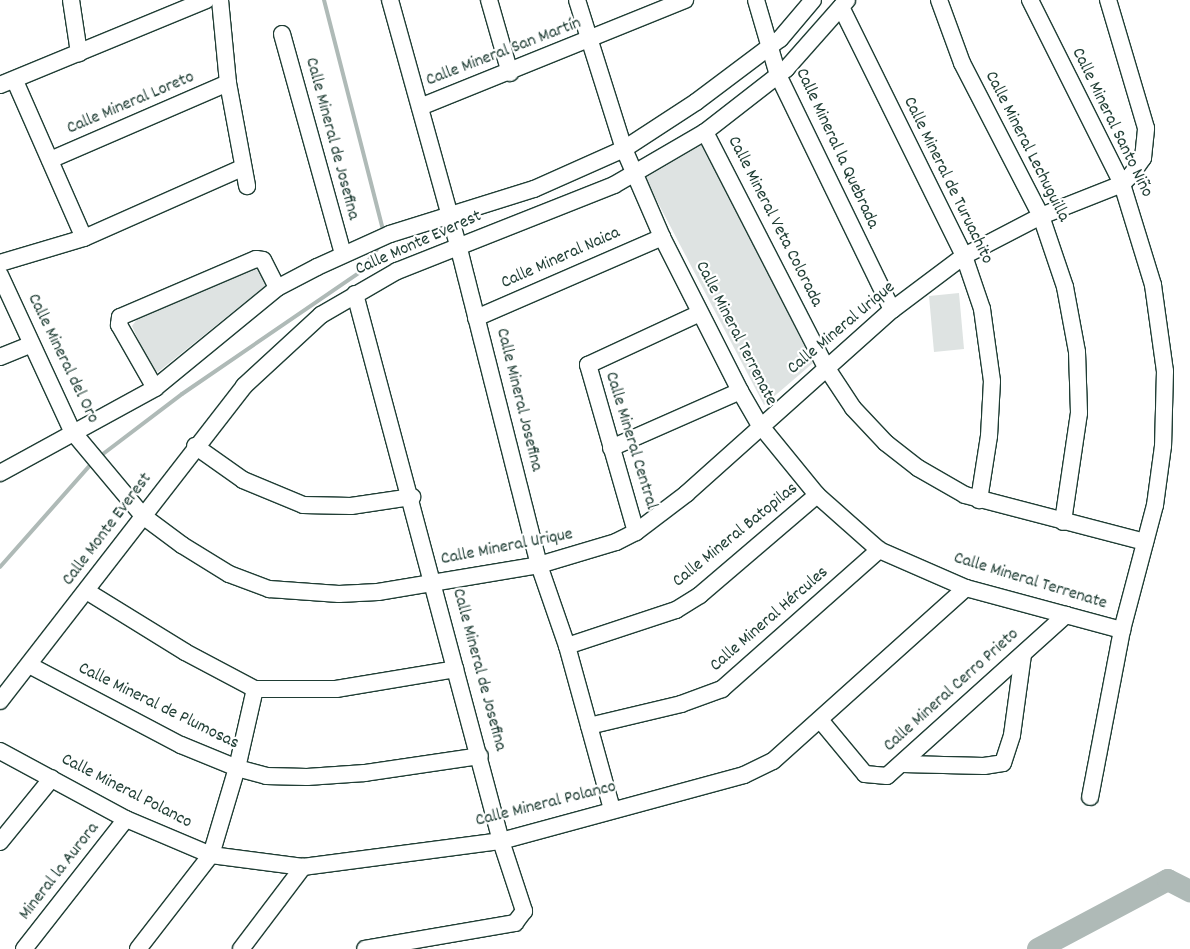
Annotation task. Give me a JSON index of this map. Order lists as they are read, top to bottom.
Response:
{
  "streets": {
    "street": [
      "Calle Mineral San Martín",
      "Calle Mineral Loreto",
      "Calle Mineral Santo Niño",
      "Calle Mineral de Josefina",
      "Calle Mineral Lechuguilla",
      "Calle Mineral la Quebrada",
      "Calle Mineral de Turuachito",
      "Calle Mineral Veta Colorada",
      "Calle Monte Everest",
      "Calle Mineral Naica",
      "Calle Mineral Urique",
      "Calle Mineral Terrenate",
      "Calle Mineral del Oro",
      "Calle Mineral Josefina",
      "Calle Mineral Central",
      "Calle Mineral Batopilas",
      "Calle Mineral Hércules",
      "Calle Mineral Cerro Prieto",
      "Calle Mineral de Plumosas",
      "Calle Mineral Polanco",
      "Mineral la Aurora"
    ]
  },
  "crossings": [
    ["Calle Mineral San Martín", "Calle Mineral Terrenate"],
    ["Calle Mineral San Martín", "Calle Mineral Josefina"],
    ["Calle Mineral Santo Niño", "Calle Mineral Veta Colorada"],
    ["Calle Mineral Santo Niño", "Calle Mineral Urique"],
    ["Calle Mineral Santo Niño", "Calle Mineral Terrenate"],
    ["Calle Mineral de Josefina", "Calle Monte Everest"],
    ["Calle Mineral de Josefina", "Calle Mineral Urique"],
    ["Calle Mineral de Josefina", "Calle Mineral del Oro"],
    ["Calle Mineral de Josefina", "Calle Mineral de Plumosas"],
    ["Calle Mineral de Josefina", "Calle Mineral Polanco"],
    ["Calle Mineral Lechuguilla", "Calle Mineral Veta Colorada"],
    ["Calle Mineral Lechuguilla", "Calle Mineral Urique"],
    ["Calle Mineral la Quebrada", "Calle Monte Everest"],
    ["Calle Mineral la Quebrada", "Calle Mineral Urique"],
    ["Calle Mineral de Turuachito", "Calle Mineral Veta Colorada"],
    ["Calle Mineral de Turuachito", "Calle Monte Everest"],
    ["Calle Mineral de Turuachito", "Calle Mineral Urique"],
    ["Calle Mineral Veta Colorada", "Calle Monte Everest"],
    ["Calle Mineral Veta Colorada", "Calle Mineral Urique"],
    ["Calle Monte Everest", "Calle Mineral Terrenate"],
    ["Calle Monte Everest", "Calle Mineral del Oro"],
    ["Calle Monte Everest", "Calle Mineral Josefina"],
    ["Calle Monte Everest", "Calle Mineral de Plumosas"],
    ["Calle Mineral Naica", "Calle Mineral Terrenate"],
    ["Calle Mineral Naica", "Calle Mineral Josefina"],
    ["Calle Mineral Urique", "Calle Mineral Terrenate"],
    ["Calle Mineral Urique", "Calle Mineral del Oro"],
    ["Calle Mineral Urique", "Calle Mineral Josefina"],
    ["Calle Mineral Urique", "Calle Mineral Central"],
    ["Calle Mineral Terrenate", "Calle Mineral Central"],
    ["Calle Mineral Terrenate", "Calle Mineral Batopilas"],
    ["Calle Mineral Terrenate", "Calle Mineral Hércules"],
    ["Calle Mineral Terrenate", "Calle Mineral Cerro Prieto"],
    ["Calle Mineral Terrenate", "Calle Mineral Polanco"],
    ["Calle Mineral Josefina", "Calle Mineral Batopilas"],
    ["Calle Mineral Josefina", "Calle Mineral Hércules"],
    ["Calle Mineral Josefina", "Calle Mineral Polanco"],
    ["Calle Mineral Cerro Prieto", "Calle Mineral Polanco"],
    ["Calle Mineral Polanco", "Mineral la Aurora"]
  ]
}
